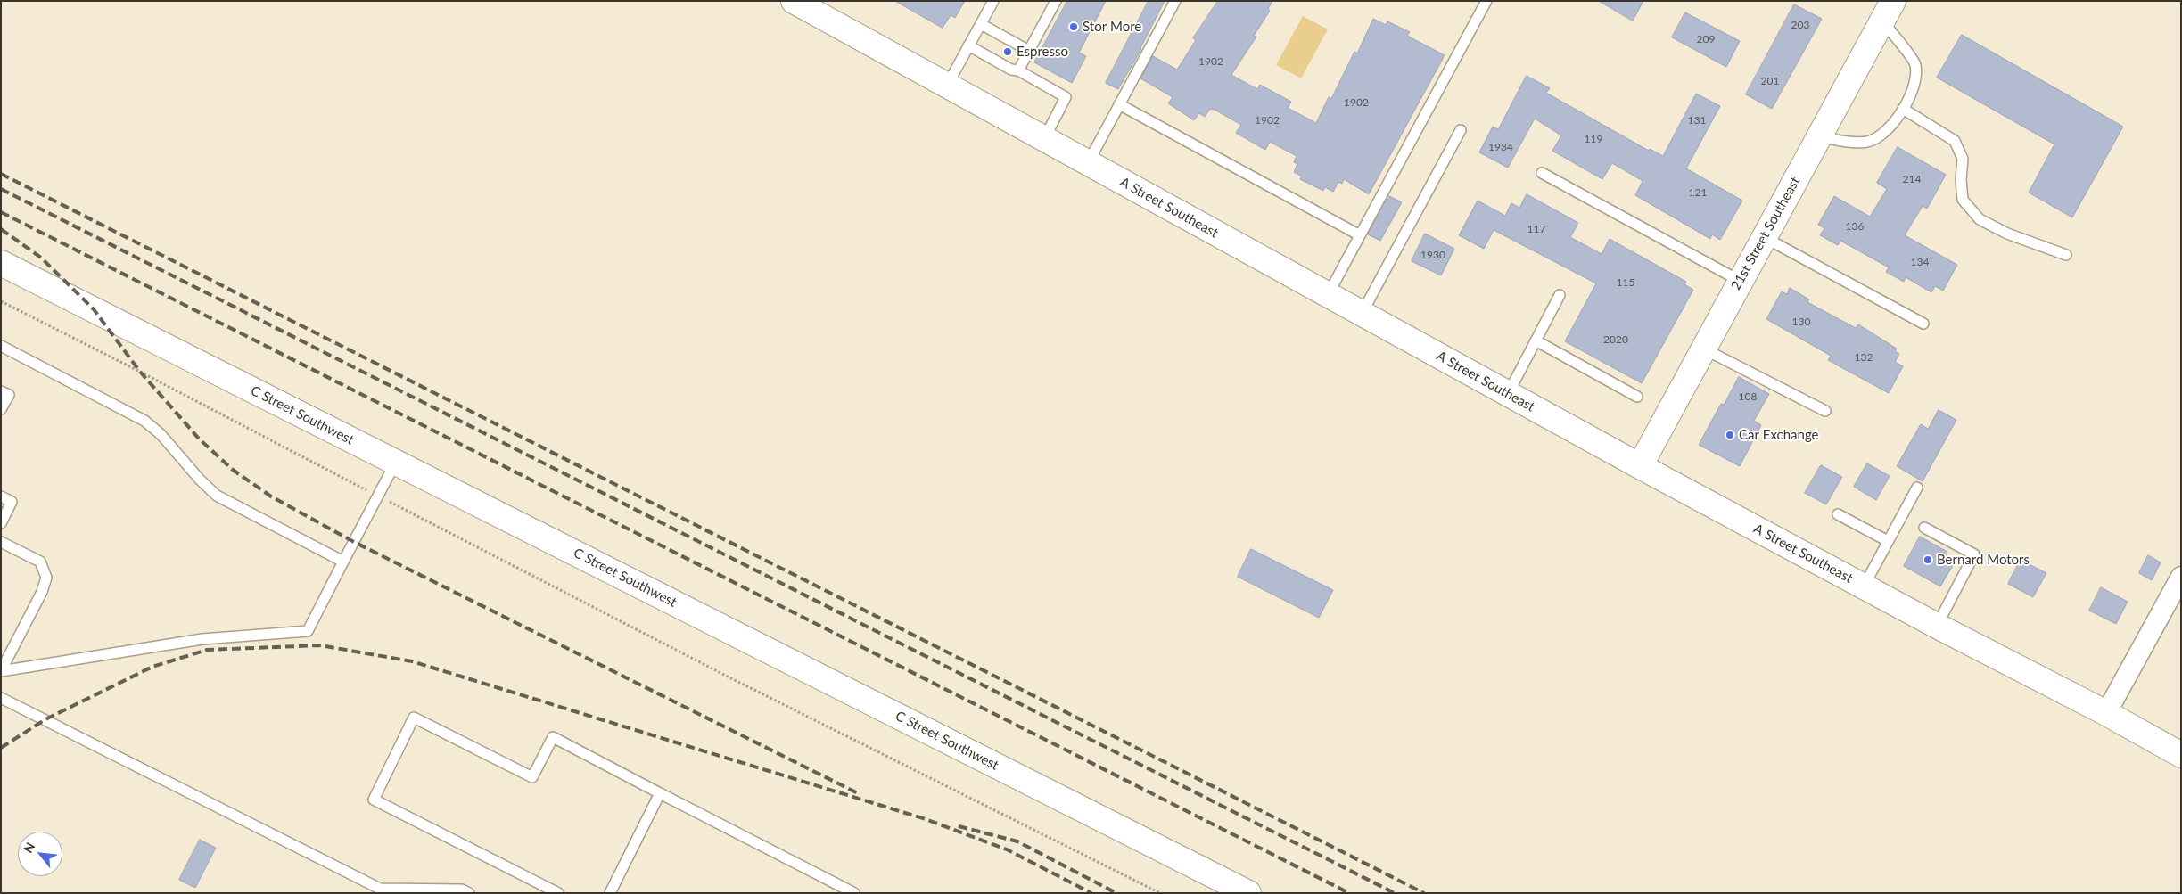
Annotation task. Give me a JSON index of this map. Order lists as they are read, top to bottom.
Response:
{
  "streets": {
    "main road": ["A Street Southeast", "21st Street Southeast", "C Street Southwest"]
  },
  "crossings": [
    ["A Street Southeast", "21st Street Southeast"]
  ],
  "places": [
    "Stor More",
    "Espresso",
    "Car Exchange",
    "Bernard Motors"
  ],
  "house_numbers": [
    "203",
    "209",
    "1902",
    "201",
    "1902",
    "1902",
    "131",
    "119",
    "1934",
    "214",
    "121",
    "136",
    "117",
    "1930",
    "134",
    "115",
    "130",
    "2020",
    "132",
    "108"
  ],
  "north": "top left"
}
